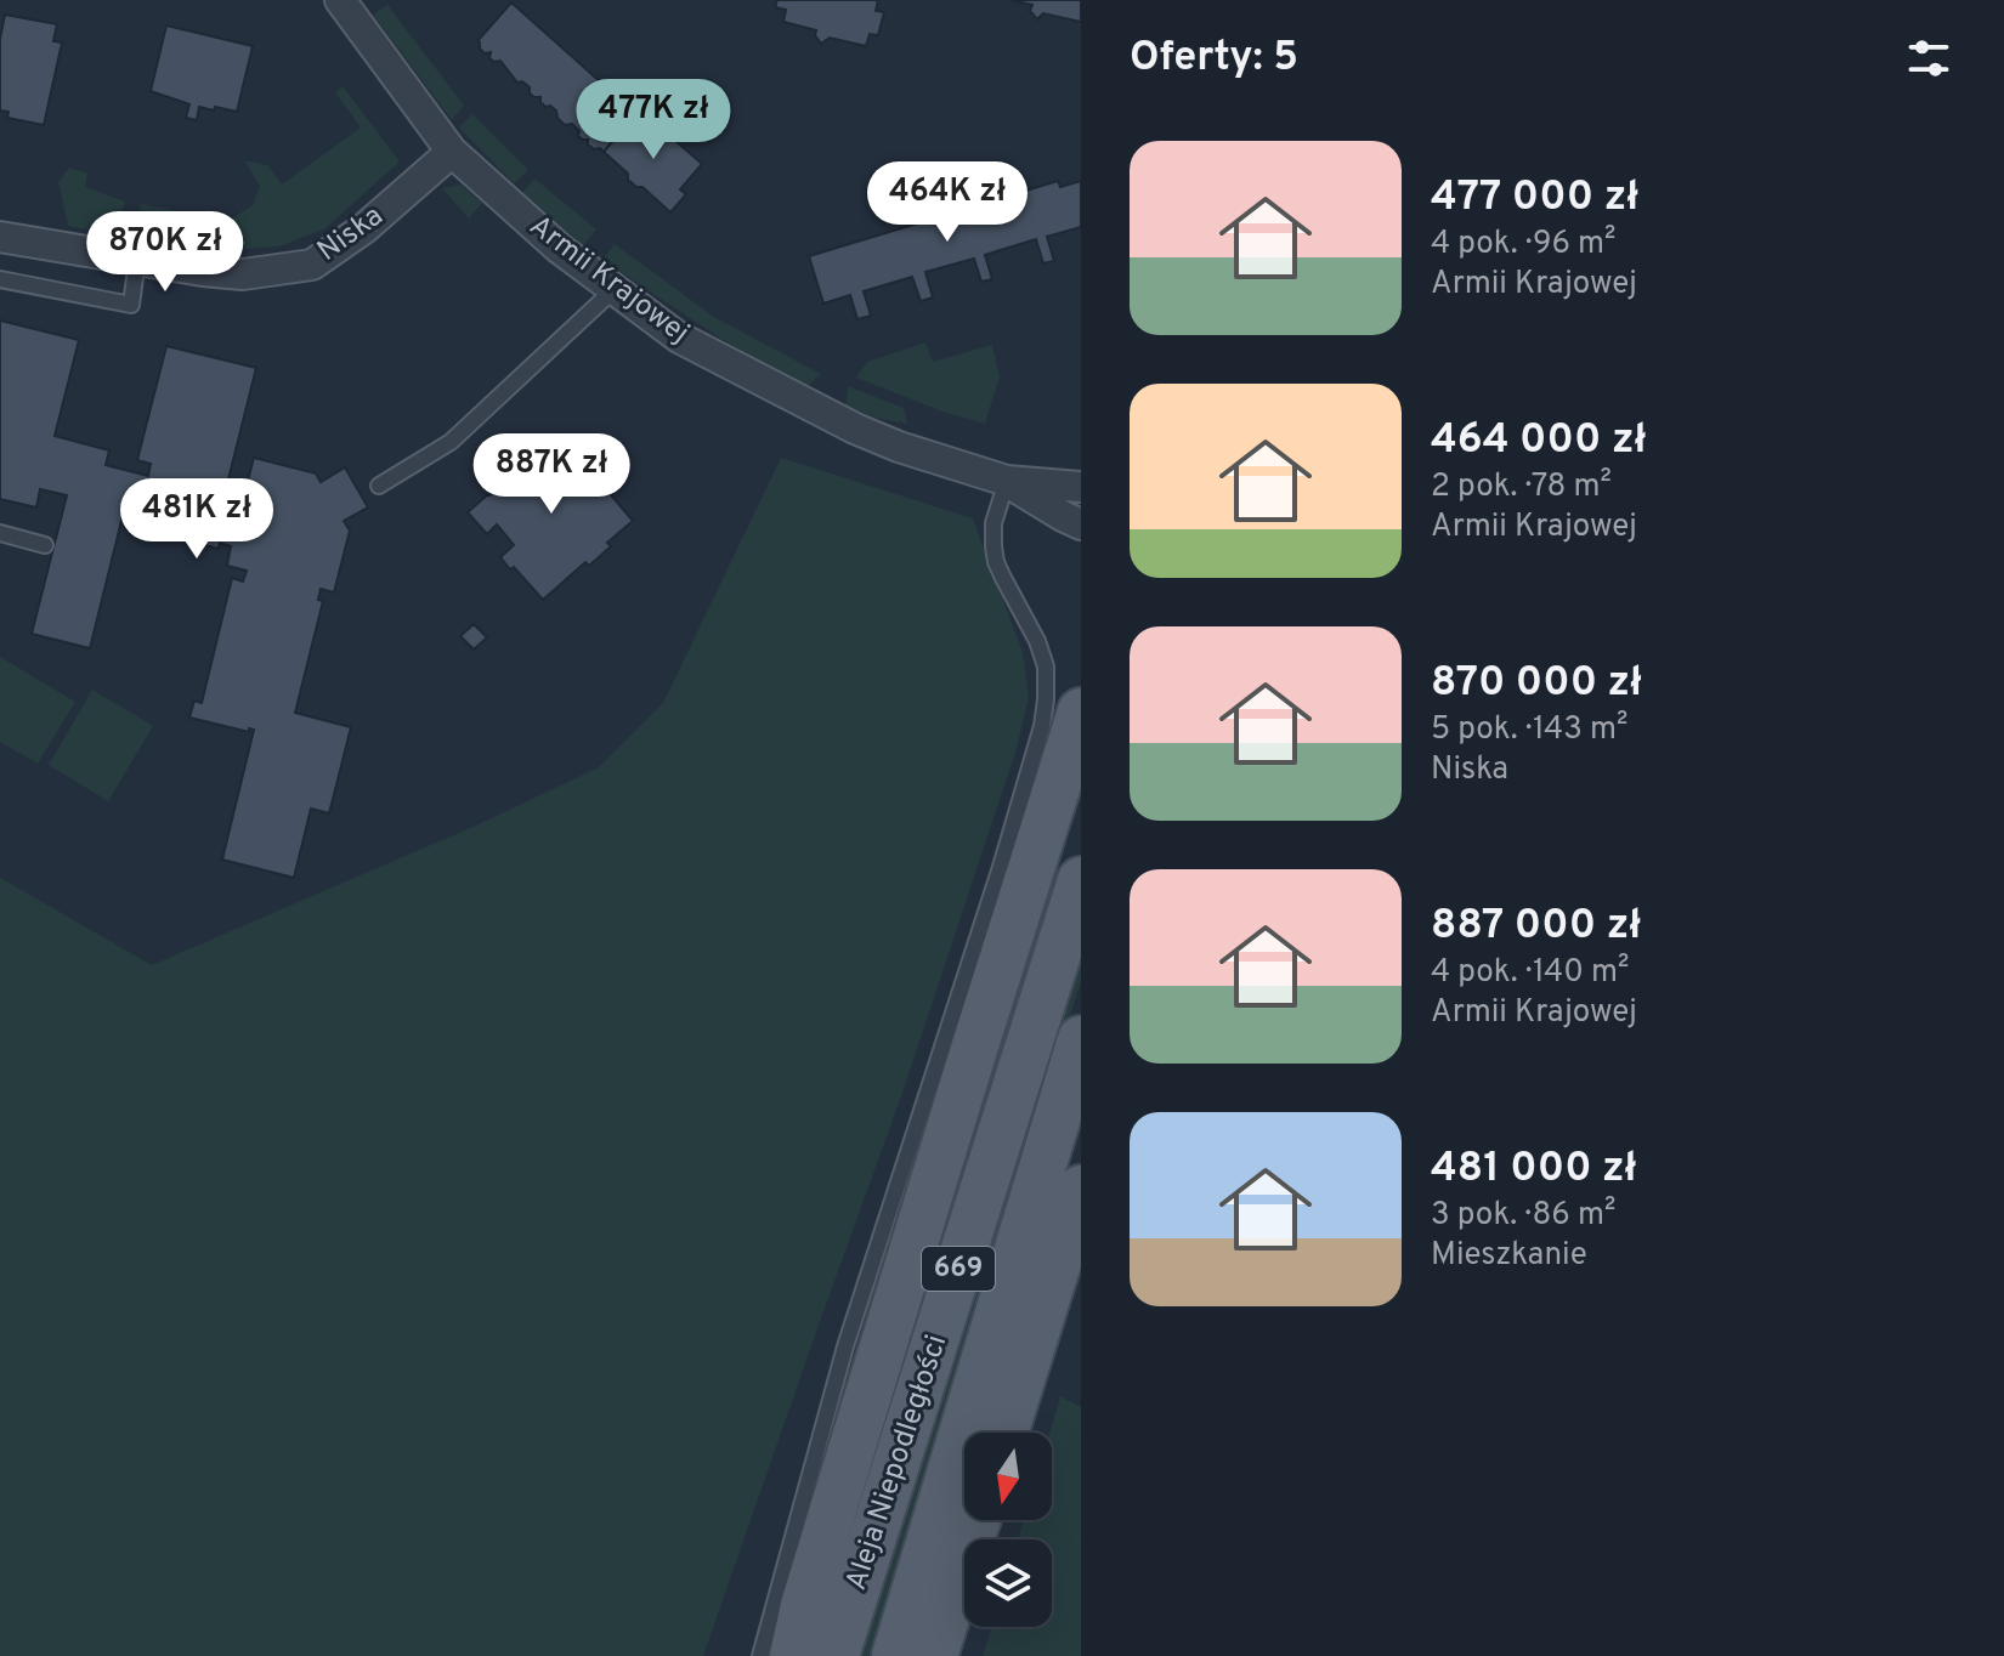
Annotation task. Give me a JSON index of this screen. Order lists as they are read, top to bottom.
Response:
{
  "streets": {
    "main road": ["669", "Aleja Niepodległości"],
    "street": ["Niska", "Armii Krajowej"]
  },
  "crossings": [
    ["Niska", "Armii Krajowej"]
  ],
  "north": "bottom",
  "page": {
    "heading": "Oferty: 5",
    "price": [
      "477K zł",
      "464K zł",
      "870K zł",
      "887K zł",
      "481K zł"
    ],
    "list": [
      {
        "name": "477 000 zł",
        "note": "4 pok. · 96 m² · Armii Krajowej"
      },
      {
        "name": "464 000 zł",
        "note": "2 pok. · 78 m² · Armii Krajowej"
      },
      {
        "name": "870 000 zł",
        "note": "5 pok. · 143 m² · Niska"
      },
      {
        "name": "887 000 zł",
        "note": "4 pok. · 140 m² · Armii Krajowej"
      },
      {
        "name": "481 000 zł",
        "note": "3 pok. · 86 m² · Mieszkanie"
      }
    ]
  }
}
